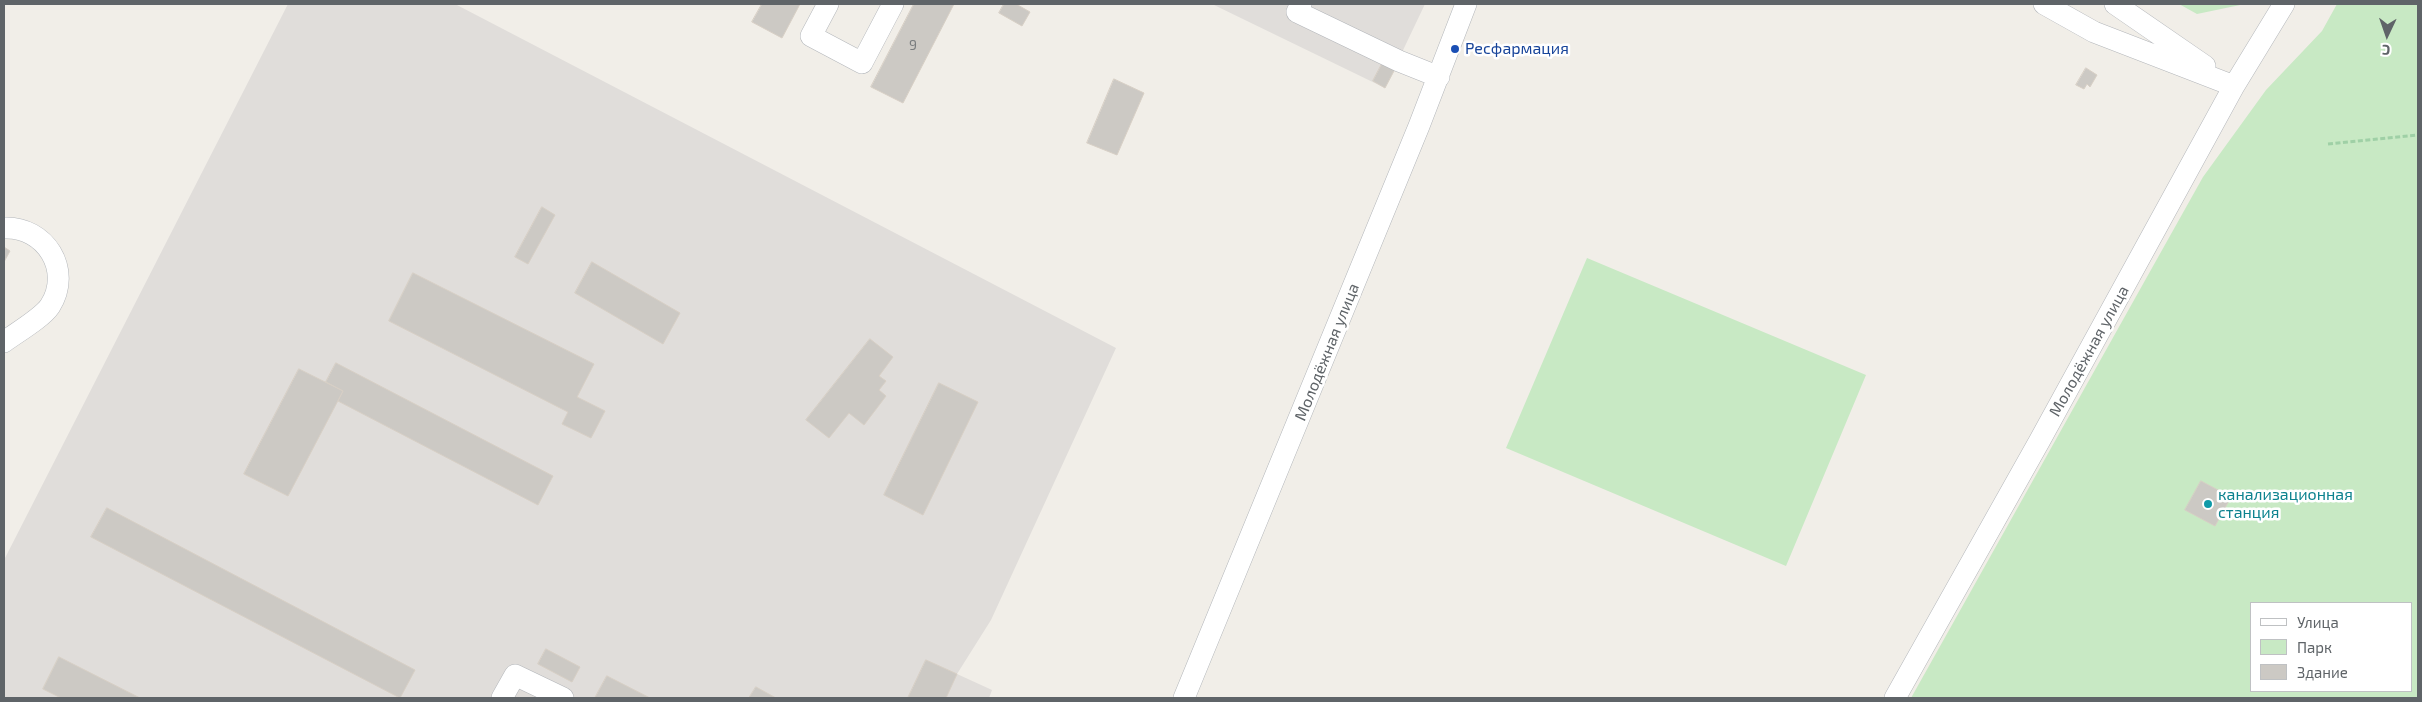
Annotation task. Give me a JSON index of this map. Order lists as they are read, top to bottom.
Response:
{
  "streets": {
    "street": ["Молодёжная улица"]
  },
  "places": ["Ресфармация", "канализационная станция"],
  "house_numbers": ["9"],
  "legend": ["Улица", "Парк", "Здание"],
  "north": "bottom"
}
